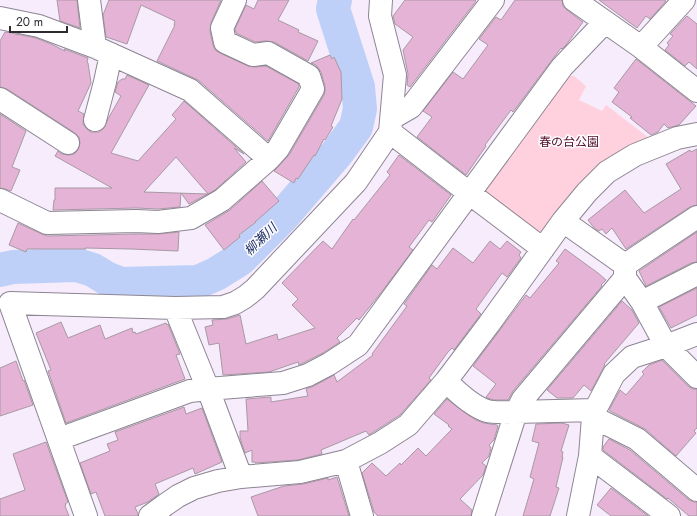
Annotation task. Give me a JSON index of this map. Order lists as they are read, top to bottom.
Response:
{
  "water": ["柳瀬川"],
  "parks": ["春の台公園"],
  "scale_bar": "20 m"
}
